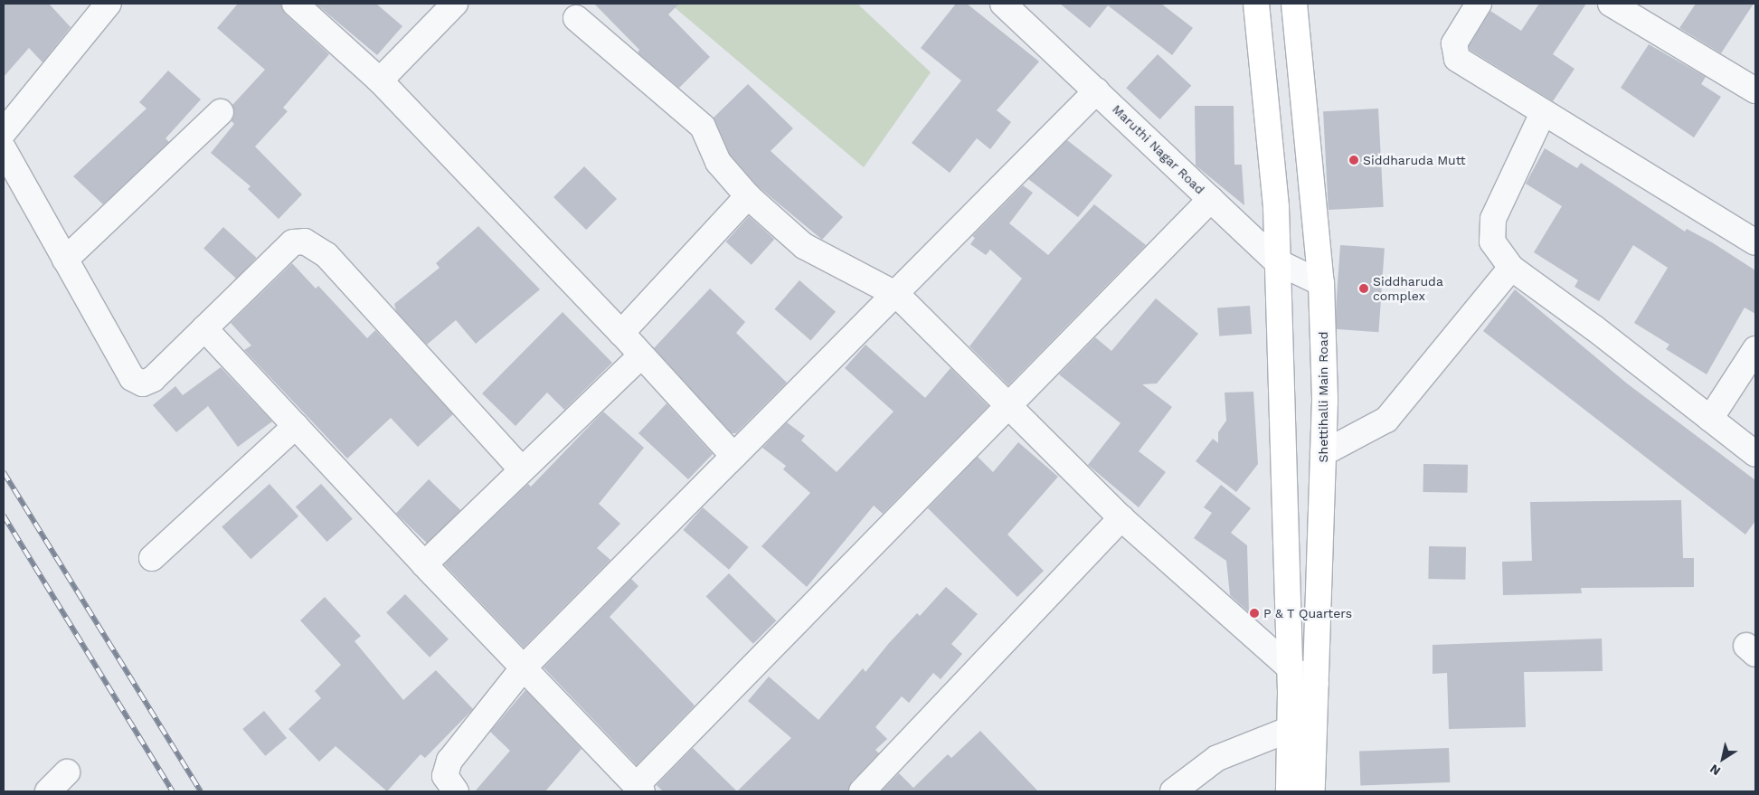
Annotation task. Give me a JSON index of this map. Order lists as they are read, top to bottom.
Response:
{
  "streets": {
    "main road": ["Shettihalli Main Road"],
    "street": ["Maruthi Nagar Road"]
  },
  "crossings": [
    ["Maruthi Nagar Road", "Shettihalli Main Road"]
  ],
  "places": ["Siddharuda Mutt", "Siddharuda complex", "P & T Quarters"],
  "north": "bottom left"
}
